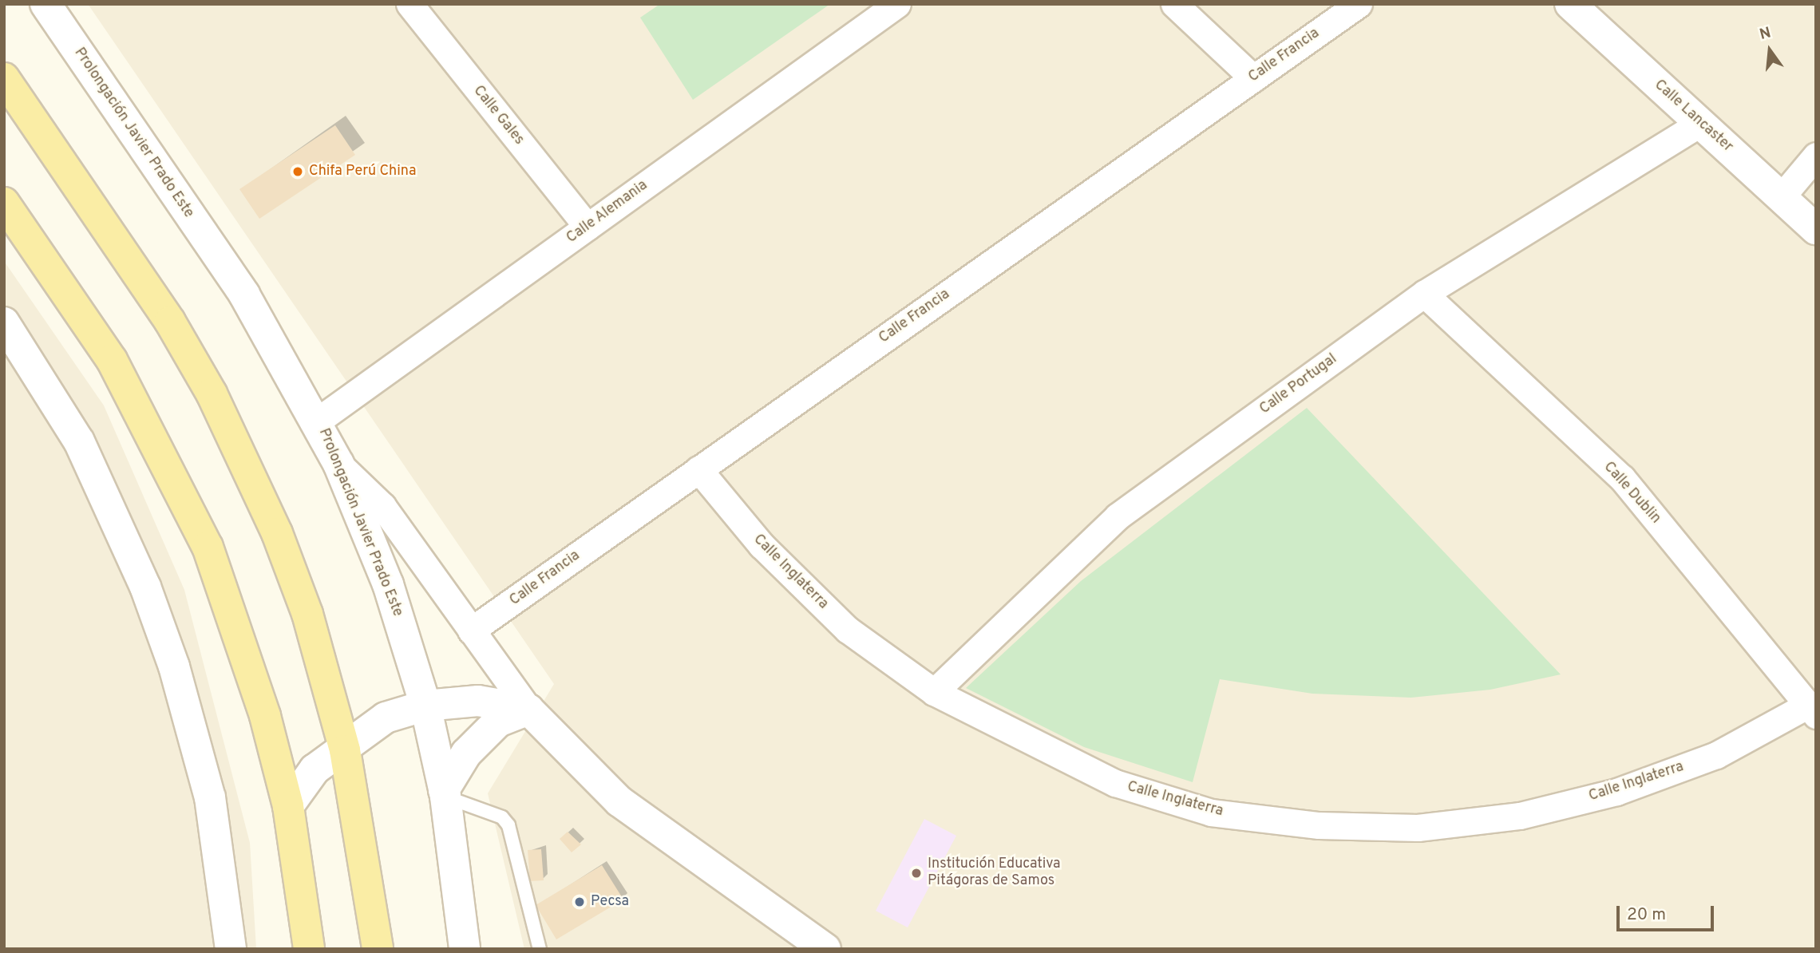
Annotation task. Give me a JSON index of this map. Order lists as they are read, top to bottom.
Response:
{
  "streets": {
    "street": [
      "Calle Francia",
      "Calle Gales",
      "Calle Lancaster",
      "Prolongación Javier Prado Este",
      "Calle Alemania",
      "Calle Portugal",
      "Calle Dublin",
      "Calle Inglaterra"
    ]
  },
  "crossings": [
    ["Calle Francia", "Calle Inglaterra"],
    ["Calle Gales", "Calle Alemania"],
    ["Calle Lancaster", "Calle Portugal"],
    ["Prolongación Javier Prado Este", "Calle Alemania"],
    ["Calle Portugal", "Calle Dublin"],
    ["Calle Portugal", "Calle Inglaterra"],
    ["Calle Dublin", "Calle Inglaterra"]
  ],
  "places": ["Chifa Perú China", "Institución Educativa Pitágoras de Samos", "Pecsa"],
  "scale_bar": "20 m",
  "north": "top"
}
